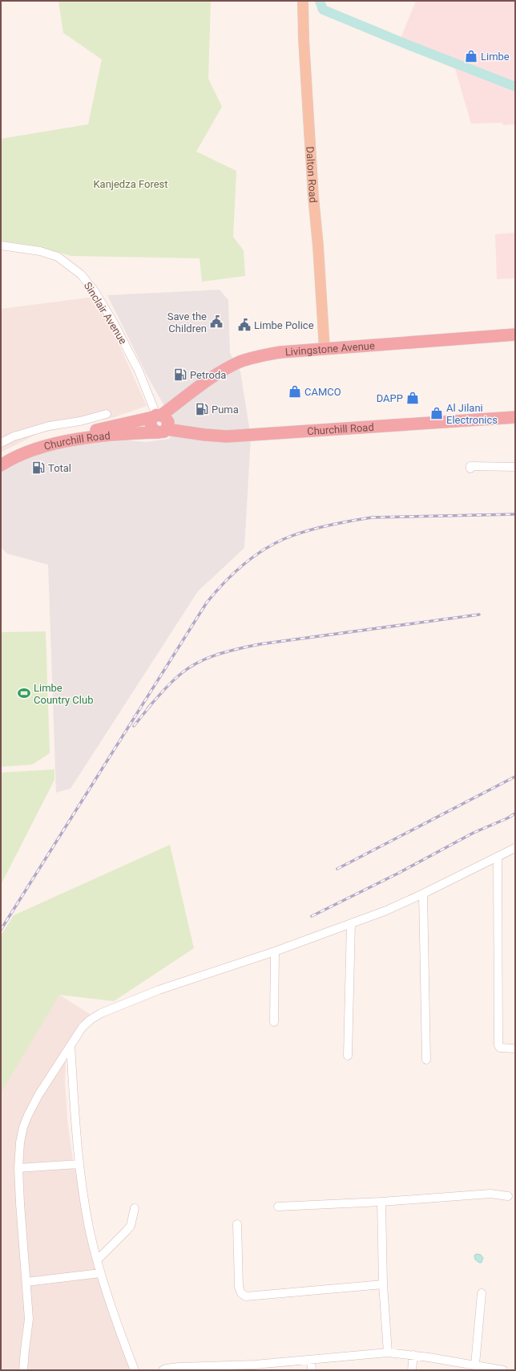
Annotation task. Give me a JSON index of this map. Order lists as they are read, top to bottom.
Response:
{
  "streets": {
    "highway": ["Livingstone Avenue", "Churchill Road"],
    "main road": ["Dalton Road"],
    "street": ["Sinclair Avenue"]
  },
  "crossings": [
    ["Dalton Road", "Livingstone Avenue"],
    ["Sinclair Avenue", "Livingstone Avenue"],
    ["Sinclair Avenue", "Churchill Road"],
    ["Livingstone Avenue", "Churchill Road"]
  ],
  "parks": ["Kanjedza Forest"],
  "places": {
    "shop": [
      "Limbe",
      "CAMCO",
      "DAPP",
      "Al Jilani Electronics"
    ],
    "public building": ["Save the Children", "Limbe Police"],
    "fuel station": ["Petroda", "Puma", "Total"],
    "sports": ["Limbe Country Club"]
  }
}
